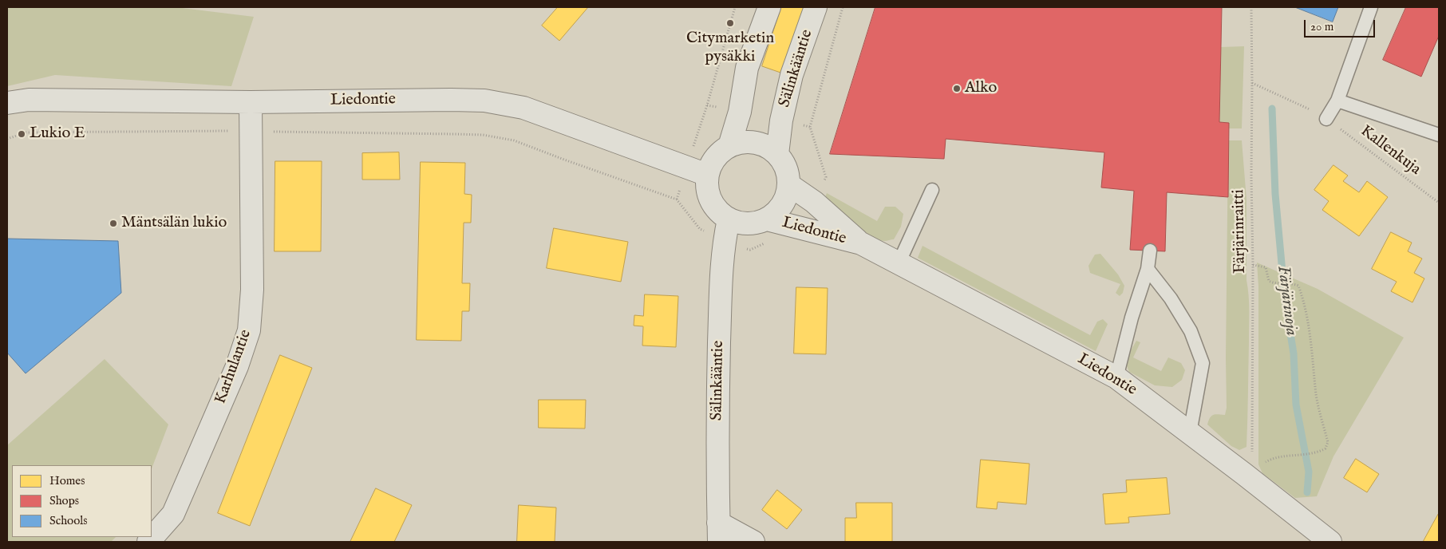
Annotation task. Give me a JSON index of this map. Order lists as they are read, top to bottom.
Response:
{
  "streets": {
    "street": ["Sälinkääntie", "Liedontie", "Karhulantie"],
    "path": ["Kallenkuja", "Färjärinraitti"]
  },
  "crossings": [
    ["Sälinkääntie", "Liedontie"],
    ["Liedontie", "Karhulantie"],
    ["Kallenkuja", "Färjärinraitti"]
  ],
  "water": ["Färjärinoja"],
  "places": [
    "Citymarketin pysäkki",
    "Alko",
    "Lukio E",
    "Mäntsälän lukio"
  ],
  "legend": ["Homes", "Shops", "Schools"],
  "scale_bar": "20 m"
}
